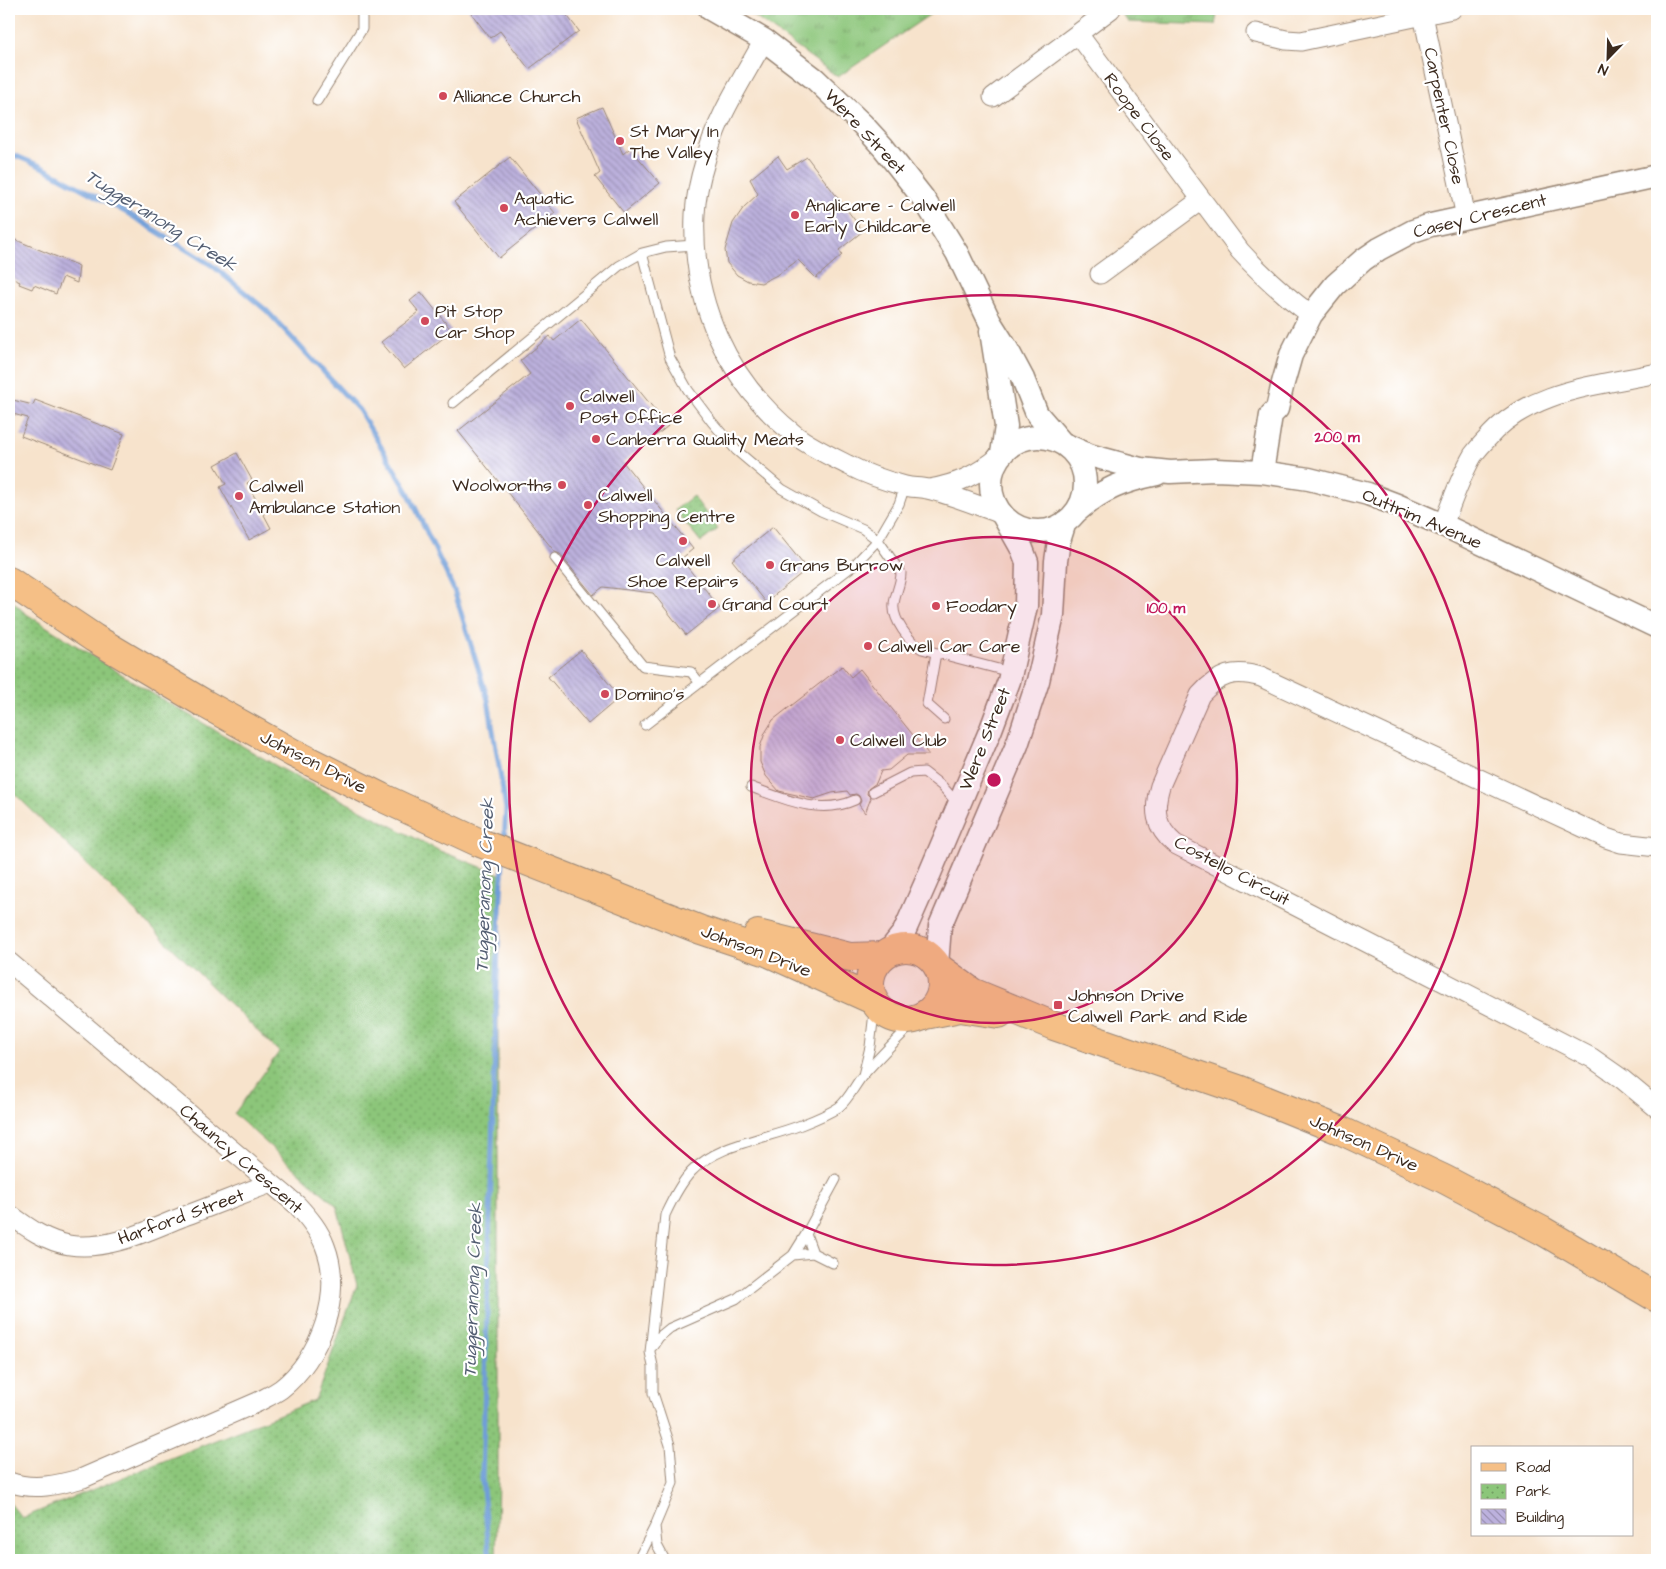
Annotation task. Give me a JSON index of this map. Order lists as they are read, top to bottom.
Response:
{
  "streets": {
    "main road": ["Johnson Drive"],
    "street": [
      "Carpenter Close",
      "Roope Close",
      "Were Street",
      "Casey Crescent",
      "Outtrim Avenue",
      "Costello Circuit",
      "Chauncy Crescent",
      "Harford Street"
    ]
  },
  "crossings": [
    ["Carpenter Close", "Casey Crescent"],
    ["Roope Close", "Casey Crescent"],
    ["Were Street", "Outtrim Avenue"],
    ["Were Street", "Johnson Drive"],
    ["Casey Crescent", "Outtrim Avenue"],
    ["Chauncy Crescent", "Harford Street"]
  ],
  "water": ["Tuggeranong Creek"],
  "places": {
    "other": [
      "Alliance Church",
      "St Mary In The Valley",
      "Aquatic Achievers Calwell",
      "Anglicare - Calwell Early Childcare",
      "Pit Stop Car Shop",
      "Calwell Post Office",
      "Canberra Quality Meats",
      "Woolworths",
      "Calwell Ambulance Station",
      "Calwell Shopping Centre",
      "Calwell Shoe Repairs",
      "Grans Burrow",
      "Grand Court",
      "Foodary",
      "Calwell Car Care",
      "Domino's",
      "Calwell Club"
    ],
    "transit": ["Johnson Drive Calwell Park and Ride"]
  },
  "legend": ["Road", "Park", "Building"],
  "north": "bottom left",
  "rings": ["200 m", "100 m"]
}
